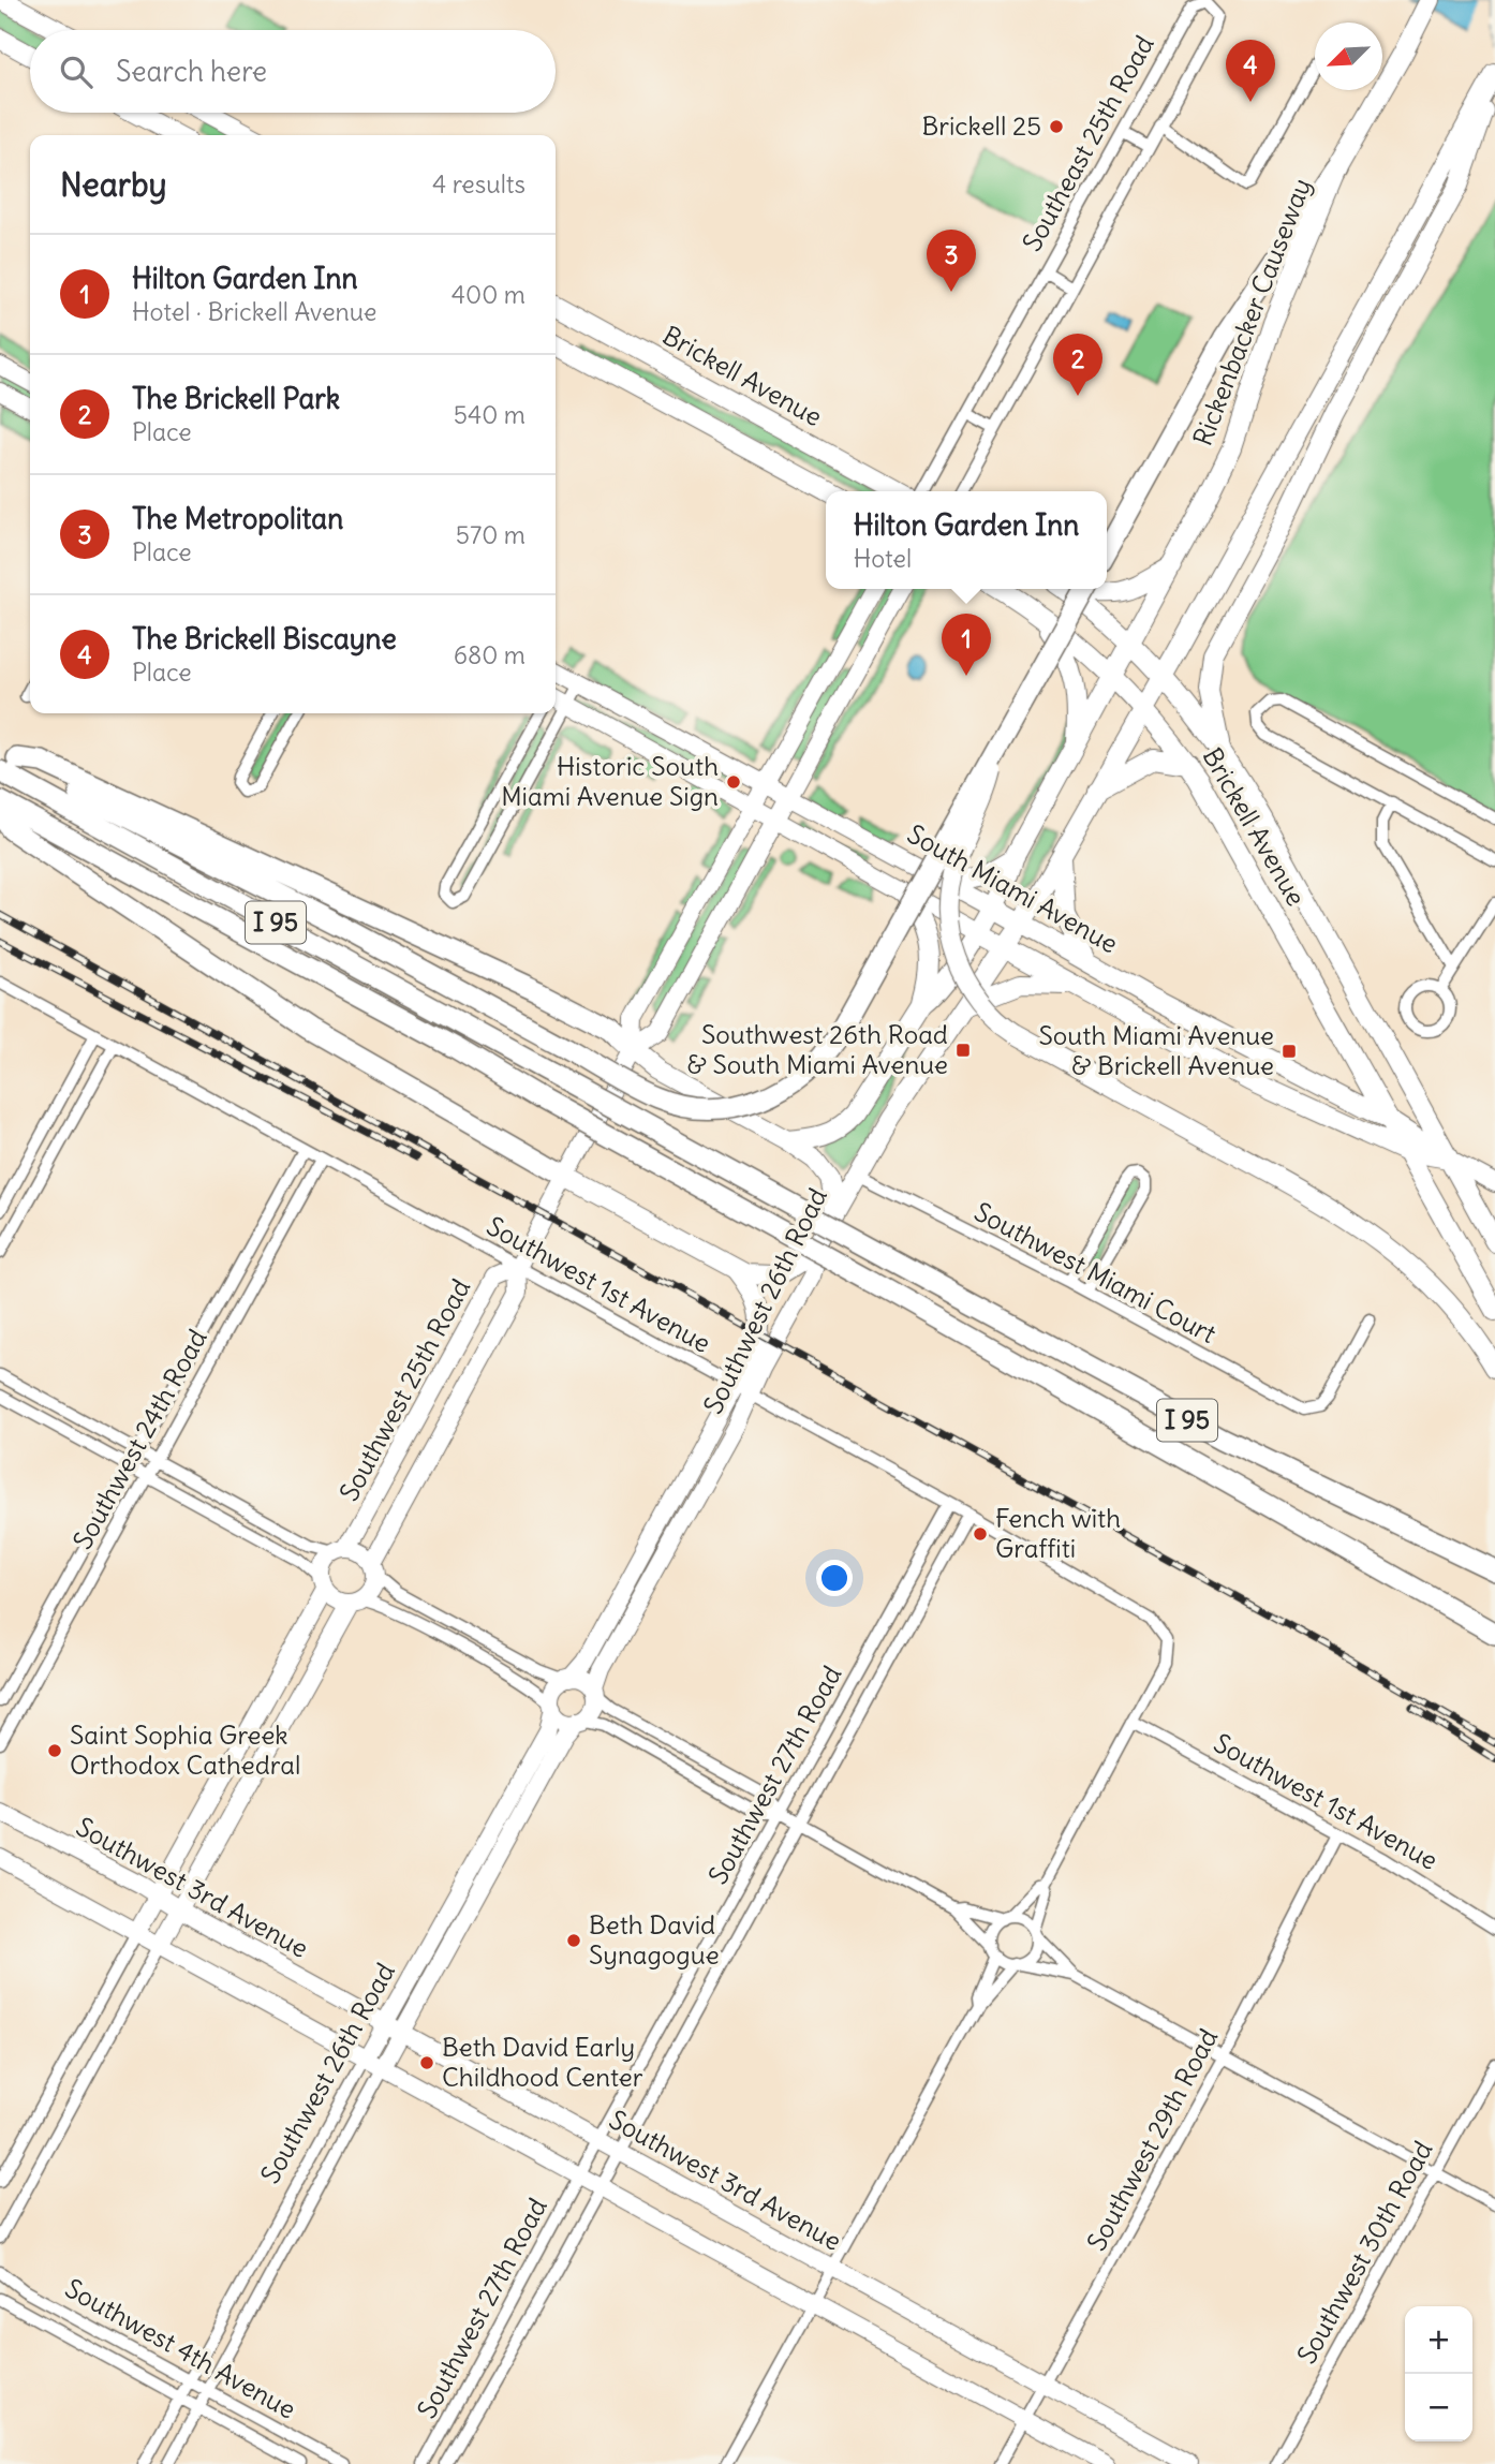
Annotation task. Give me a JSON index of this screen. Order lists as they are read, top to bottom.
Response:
{
  "streets": {
    "highway": ["I 95"],
    "main road": [
      "Rickenbacker Causeway",
      "Brickell Avenue",
      "South Miami Avenue",
      "Southwest 26th Road",
      "Southwest 25th Road",
      "Southwest 3rd Avenue"
    ],
    "street": [
      "Southeast 25th Road",
      "Southwest Miami Court",
      "Southwest 1st Avenue",
      "Southwest 24th Road",
      "Southwest 27th Road",
      "Southwest 29th Road",
      "Southwest 30th Road",
      "Southwest 4th Avenue"
    ]
  },
  "crossings": [
    ["Rickenbacker Causeway", "Brickell Avenue"],
    ["Rickenbacker Causeway", "South Miami Avenue"],
    ["Brickell Avenue", "South Miami Avenue"],
    ["Brickell Avenue", "Southwest 26th Road"],
    ["South Miami Avenue", "Southwest 26th Road"],
    ["South Miami Avenue", "Southwest 25th Road"],
    ["Southwest Miami Court", "Southwest 26th Road"],
    ["Southwest 1st Avenue", "Southwest 26th Road"],
    ["Southwest 1st Avenue", "Southwest 25th Road"],
    ["Southwest 1st Avenue", "Southwest 24th Road"],
    ["Southwest 1st Avenue", "Southwest 27th Road"],
    ["Southwest 1st Avenue", "Southwest 29th Road"],
    ["Southwest 26th Road", "Southwest 3rd Avenue"],
    ["Southwest 26th Road", "Southwest 4th Avenue"],
    ["Southwest 27th Road", "Southwest 3rd Avenue"],
    ["Southwest 3rd Avenue", "Southwest 29th Road"]
  ],
  "places": {
    "other": [
      "Brickell 25",
      "Historic South Miami Avenue Sign",
      "Fench with Graffiti",
      "Saint Sophia Greek Orthodox Cathedral",
      "Beth David Synagogue",
      "Beth David Early Childhood Center"
    ],
    "transit": ["Southwest 26th Road & South Miami Avenue", "South Miami Avenue & Brickell Avenue"]
  },
  "north": "bottom left",
  "page": {
    "search": "Search here",
    "pins": [
      "4",
      "3",
      "2",
      "1"
    ],
    "heading": ["Nearby", "4 results"],
    "list": [
      {
        "mark": "1",
        "name": "Hilton Garden Inn",
        "note": "Hotel · Brickell Avenue",
        "value": "400 m"
      },
      {
        "mark": "2",
        "name": "The Brickell Park",
        "note": "Place",
        "value": "540 m"
      },
      {
        "mark": "3",
        "name": "The Metropolitan",
        "note": "Place",
        "value": "570 m"
      },
      {
        "mark": "4",
        "name": "The Brickell Biscayne",
        "note": "Place",
        "value": "680 m"
      }
    ],
    "popup": ["Hilton Garden Inn", "Hotel"],
    "map_buttons": ["+", "−"]
  }
}
